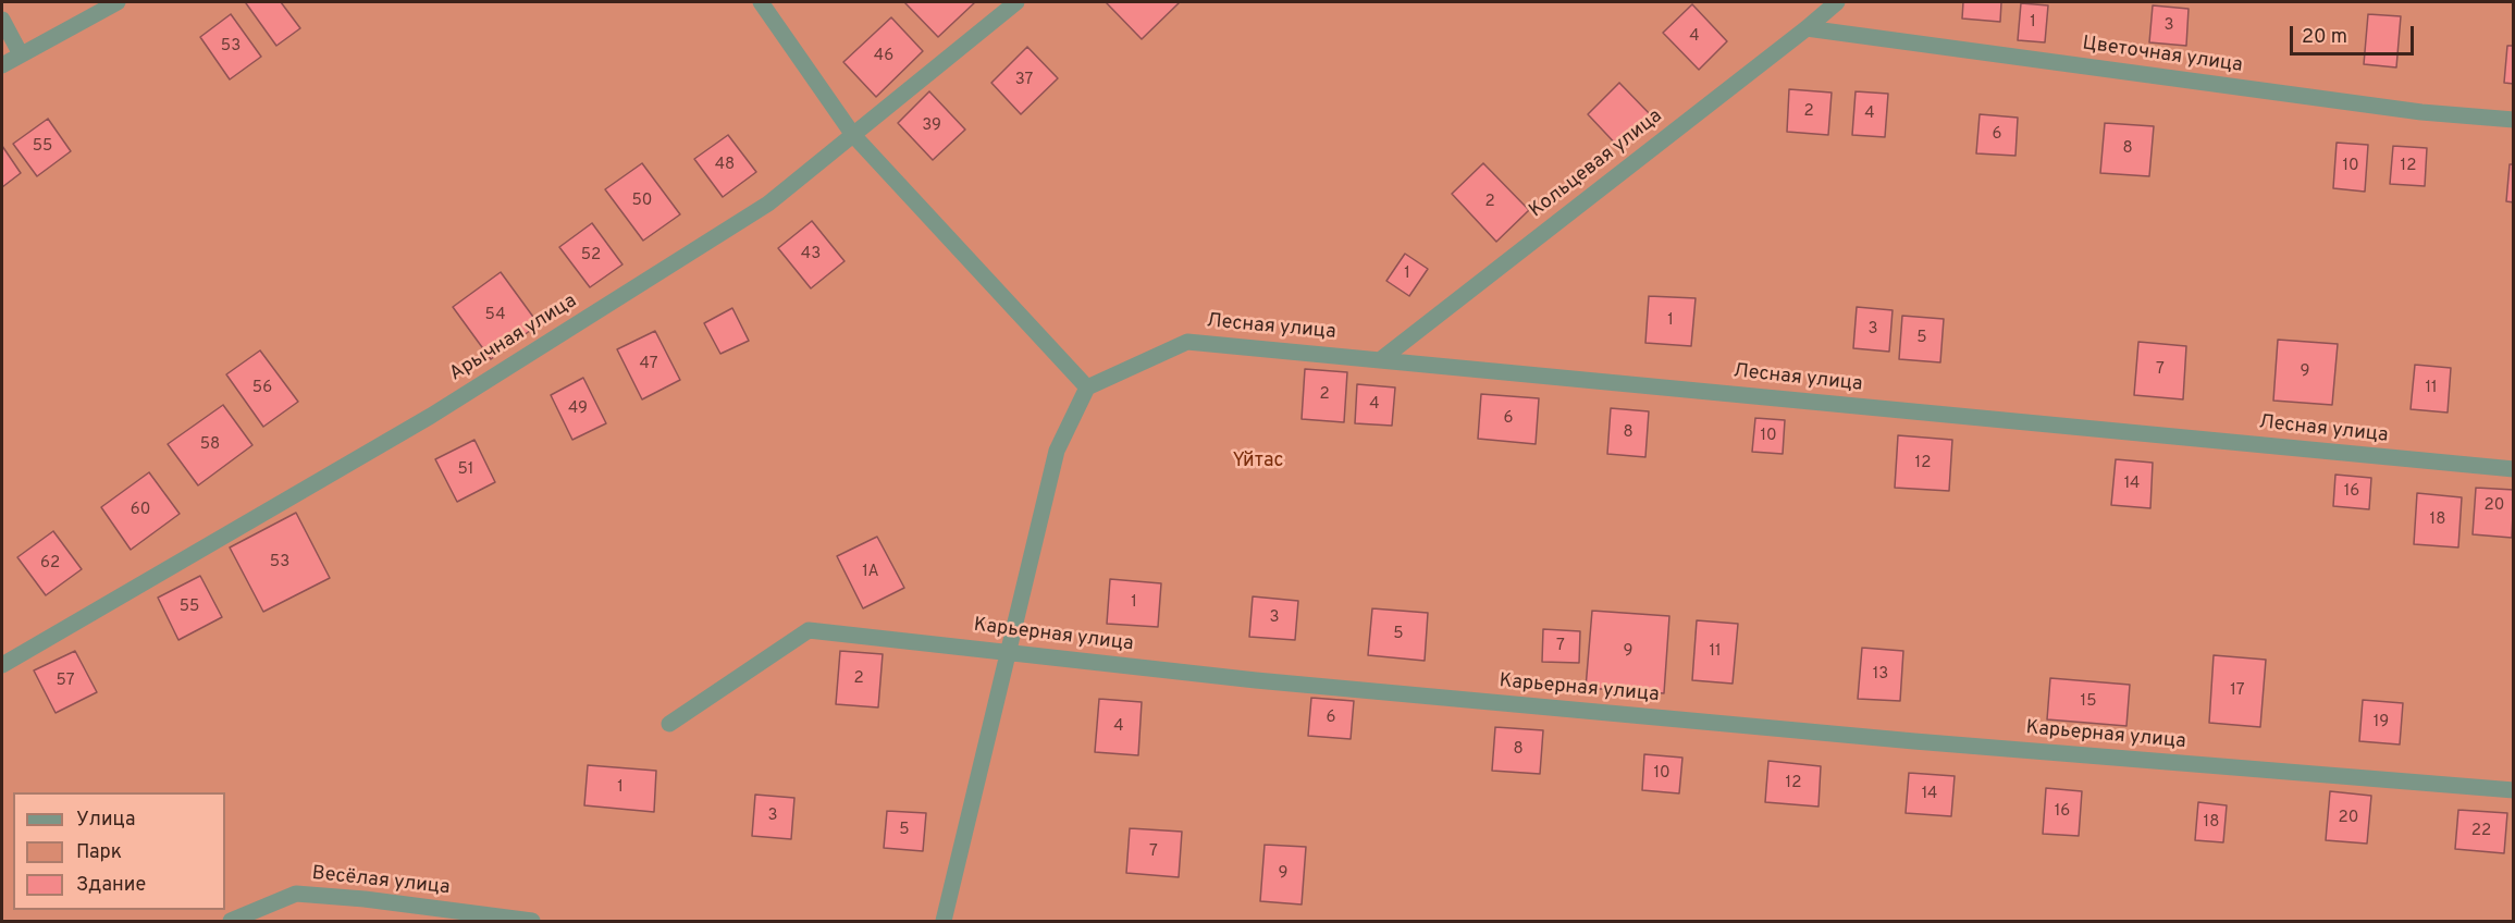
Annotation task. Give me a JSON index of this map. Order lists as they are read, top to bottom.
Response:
{
  "streets": {
    "street": [
      "Цветочная улица",
      "Кольцевая улица",
      "Лесная улица",
      "Арычная улица",
      "Карьерная улица",
      "Весёлая улица"
    ]
  },
  "crossings": [
    ["Цветочная улица", "Кольцевая улица"],
    ["Кольцевая улица", "Лесная улица"]
  ],
  "parks": ["Үйтас"],
  "house_numbers": [
    "1",
    "3",
    "4",
    "53",
    "46",
    "37",
    "2",
    "4",
    "39",
    "6",
    "55",
    "8",
    "48",
    "10",
    "12",
    "50",
    "2",
    "43",
    "52",
    "1",
    "54",
    "1",
    "3",
    "5",
    "47",
    "7",
    "9",
    "56",
    "11",
    "2",
    "4",
    "49",
    "6",
    "8",
    "10",
    "58",
    "12",
    "51",
    "14",
    "16",
    "20",
    "60",
    "18",
    "53",
    "62",
    "1А",
    "1",
    "55",
    "3",
    "5",
    "7",
    "9",
    "11",
    "13",
    "2",
    "57",
    "17",
    "15",
    "6",
    "19",
    "4",
    "8",
    "10",
    "12",
    "1",
    "14",
    "16",
    "3",
    "20",
    "18",
    "5",
    "22",
    "7",
    "9"
  ],
  "legend": ["Улица", "Парк", "Здание"],
  "scale_bar": "20 m"
}
